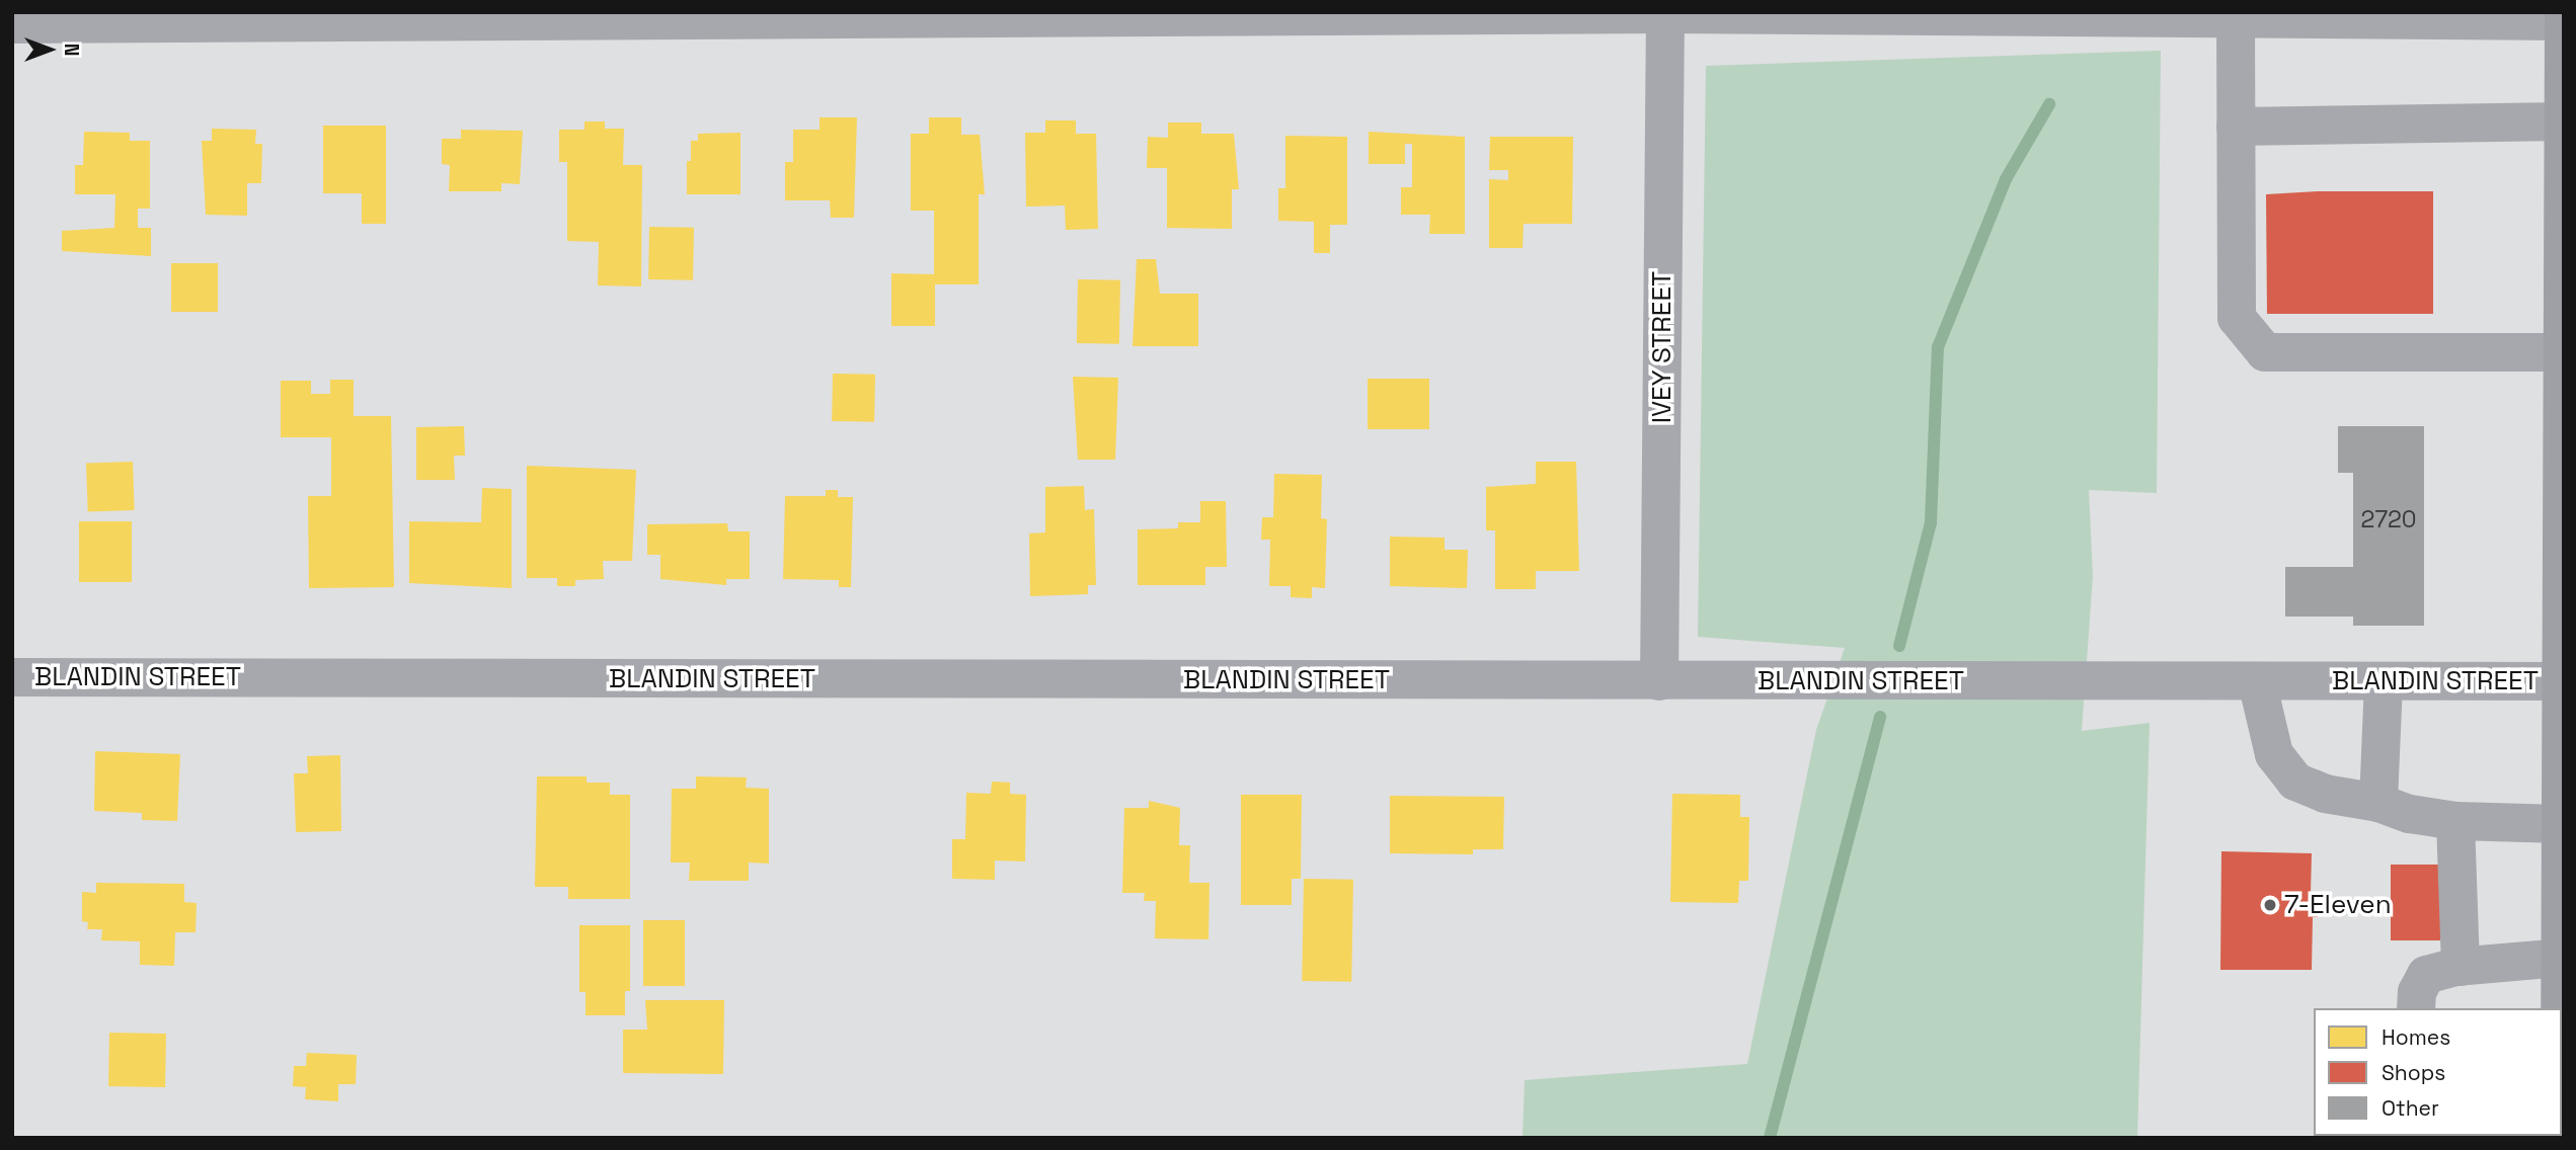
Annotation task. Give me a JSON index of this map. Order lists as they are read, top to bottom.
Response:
{
  "streets": {
    "street": ["IVEY STREET", "BLANDIN STREET"]
  },
  "crossings": [
    ["IVEY STREET", "BLANDIN STREET"]
  ],
  "places": ["7-Eleven"],
  "house_numbers": ["2720"],
  "legend": ["Homes", "Shops", "Other"],
  "north": "right"
}
